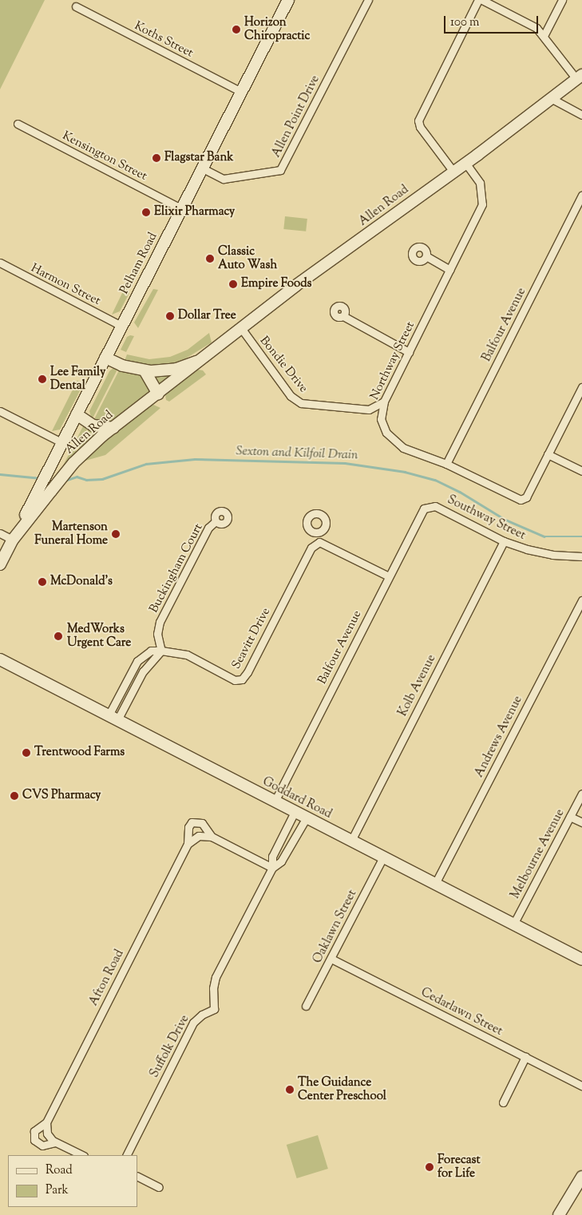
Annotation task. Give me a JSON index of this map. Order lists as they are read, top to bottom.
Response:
{
  "streets": {
    "main road": ["Allen Road", "Pelham Road", "Goddard Road"],
    "street": [
      "Koths Street",
      "Allen Point Drive",
      "Kensington Street",
      "Harmon Street",
      "Balfour Avenue",
      "Northway Street",
      "Bondie Drive",
      "Southway Street",
      "Buckingham Court",
      "Seavitt Drive",
      "Kolb Avenue",
      "Andrews Avenue",
      "Melbourne Avenue",
      "Oaklawn Street",
      "Afton Road",
      "Cedarlawn Street",
      "Suffolk Drive"
    ]
  },
  "crossings": [
    ["Koths Street", "Pelham Road"],
    ["Allen Point Drive", "Pelham Road"],
    ["Kensington Street", "Pelham Road"],
    ["Allen Road", "Pelham Road"],
    ["Allen Road", "Northway Street"],
    ["Allen Road", "Bondie Drive"],
    ["Pelham Road", "Harmon Street"],
    ["Balfour Avenue", "Northway Street"],
    ["Balfour Avenue", "Southway Street"],
    ["Balfour Avenue", "Goddard Road"],
    ["Northway Street", "Bondie Drive"],
    ["Southway Street", "Kolb Avenue"],
    ["Buckingham Court", "Seavitt Drive"],
    ["Kolb Avenue", "Goddard Road"],
    ["Andrews Avenue", "Goddard Road"],
    ["Goddard Road", "Melbourne Avenue"],
    ["Goddard Road", "Oaklawn Street"],
    ["Goddard Road", "Suffolk Drive"],
    ["Oaklawn Street", "Cedarlawn Street"]
  ],
  "water": ["Sexton and Kilfoil Drain"],
  "places": [
    "Horizon Chiropractic",
    "Flagstar Bank",
    "Elixir Pharmacy",
    "Classic Auto Wash",
    "Empire Foods",
    "Dollar Tree",
    "Lee Family Dental",
    "Martenson Funeral Home",
    "McDonald's",
    "MedWorks Urgent Care",
    "Trentwood Farms",
    "CVS Pharmacy",
    "The Guidance Center Preschool",
    "Forecast for Life"
  ],
  "legend": ["Road", "Park"],
  "scale_bar": "100 m"
}
